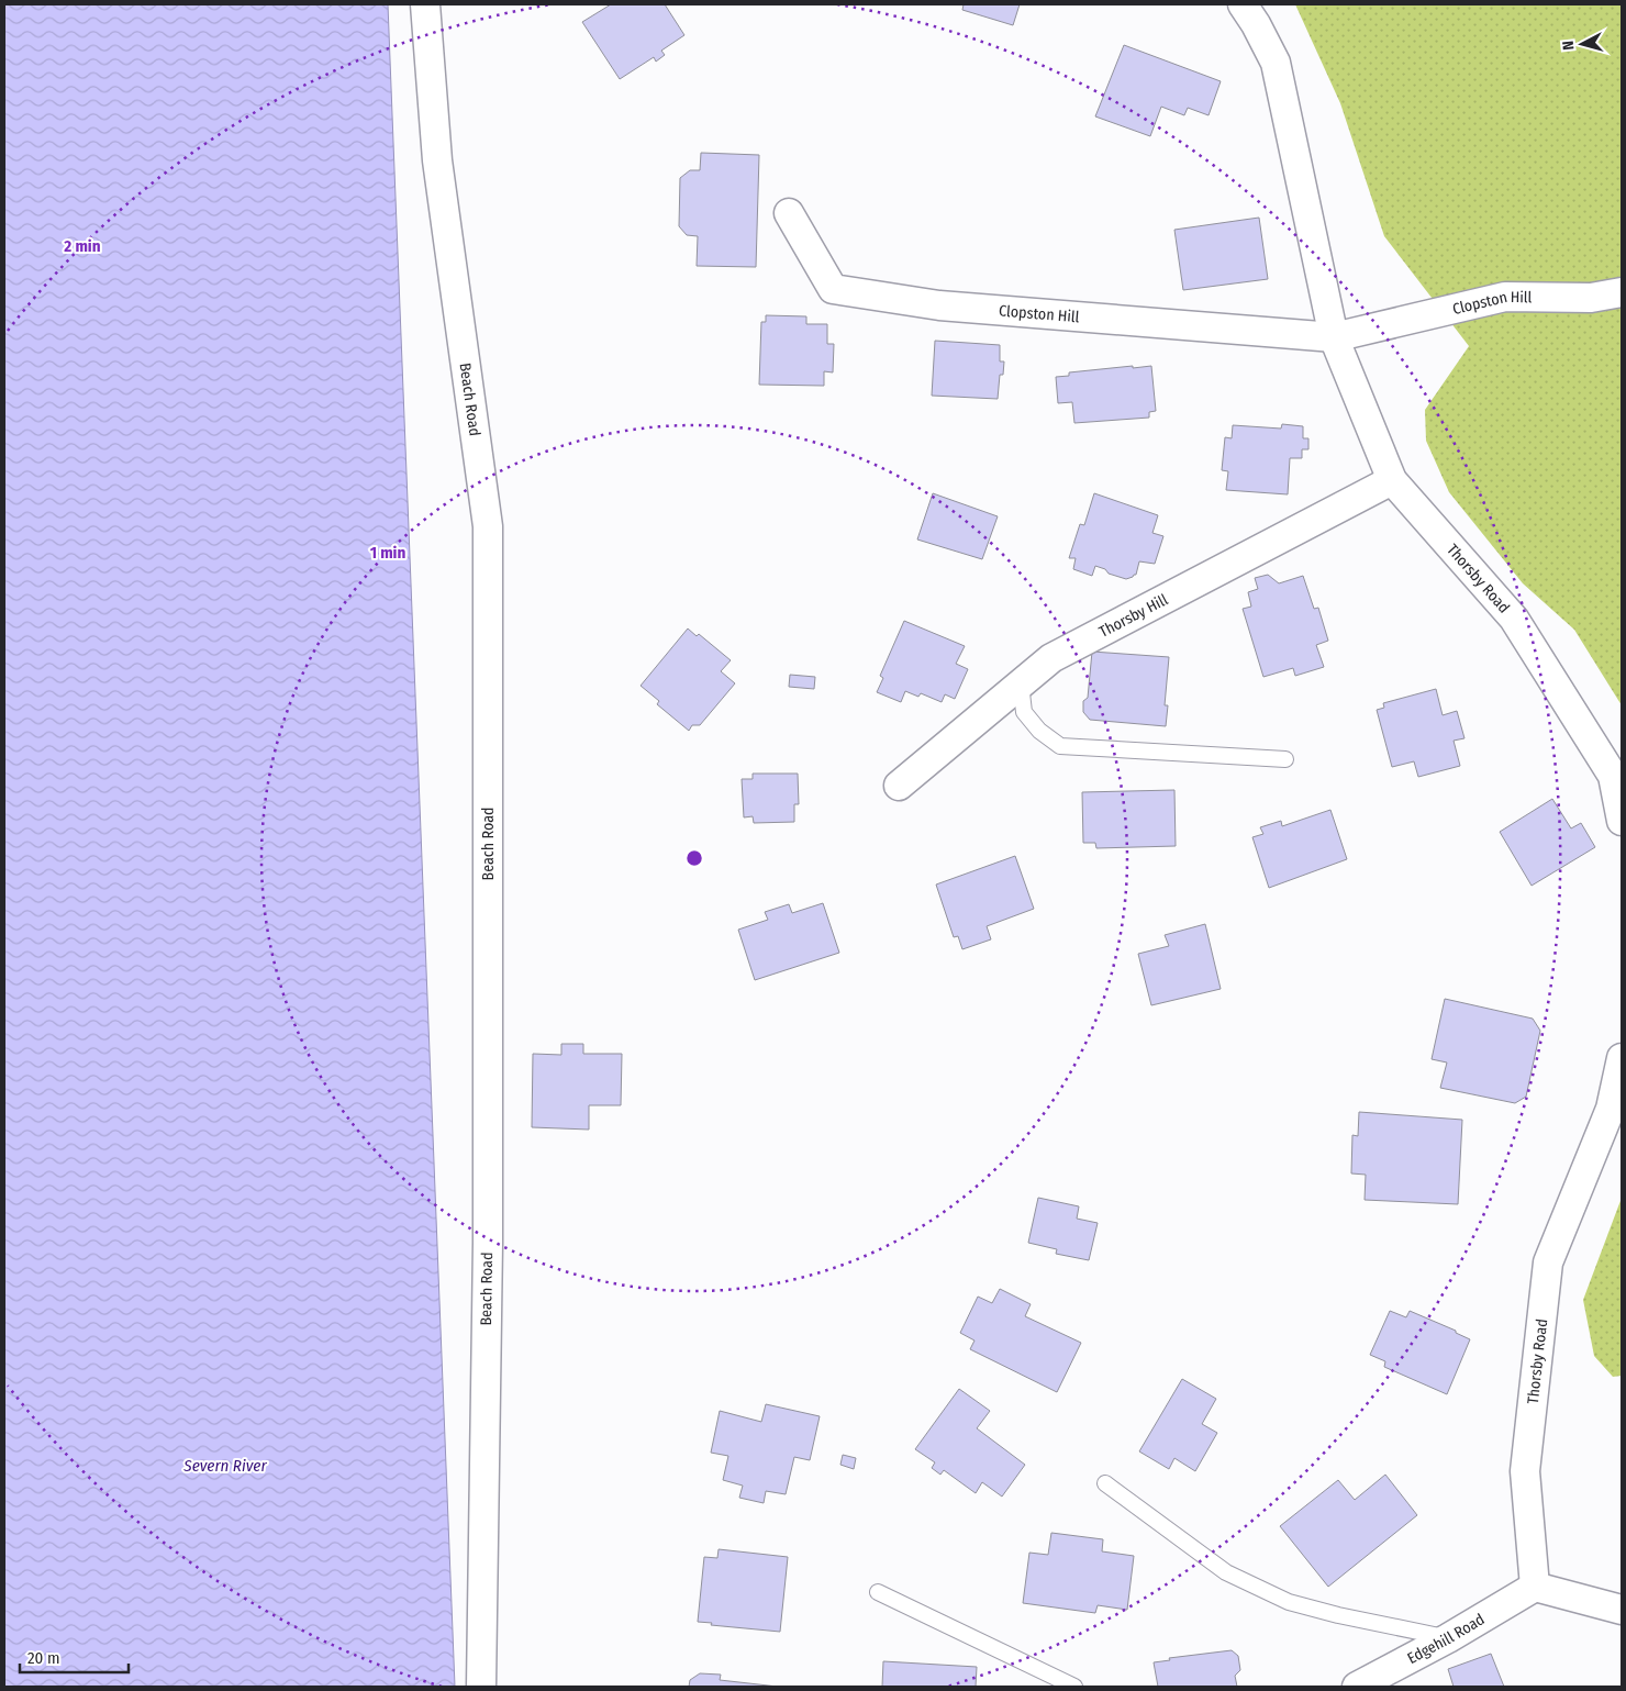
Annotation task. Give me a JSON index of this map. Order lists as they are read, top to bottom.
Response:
{
  "streets": {
    "street": [
      "Clopston Hill",
      "Beach Road",
      "Thorsby Road",
      "Thorsby Hill",
      "Edgehill Road"
    ]
  },
  "crossings": [
    ["Clopston Hill", "Thorsby Road"],
    ["Thorsby Road", "Thorsby Hill"],
    ["Thorsby Road", "Edgehill Road"]
  ],
  "water": ["Severn River"],
  "scale_bar": "20 m",
  "north": "left",
  "rings": ["2 min", "1 min"]
}
